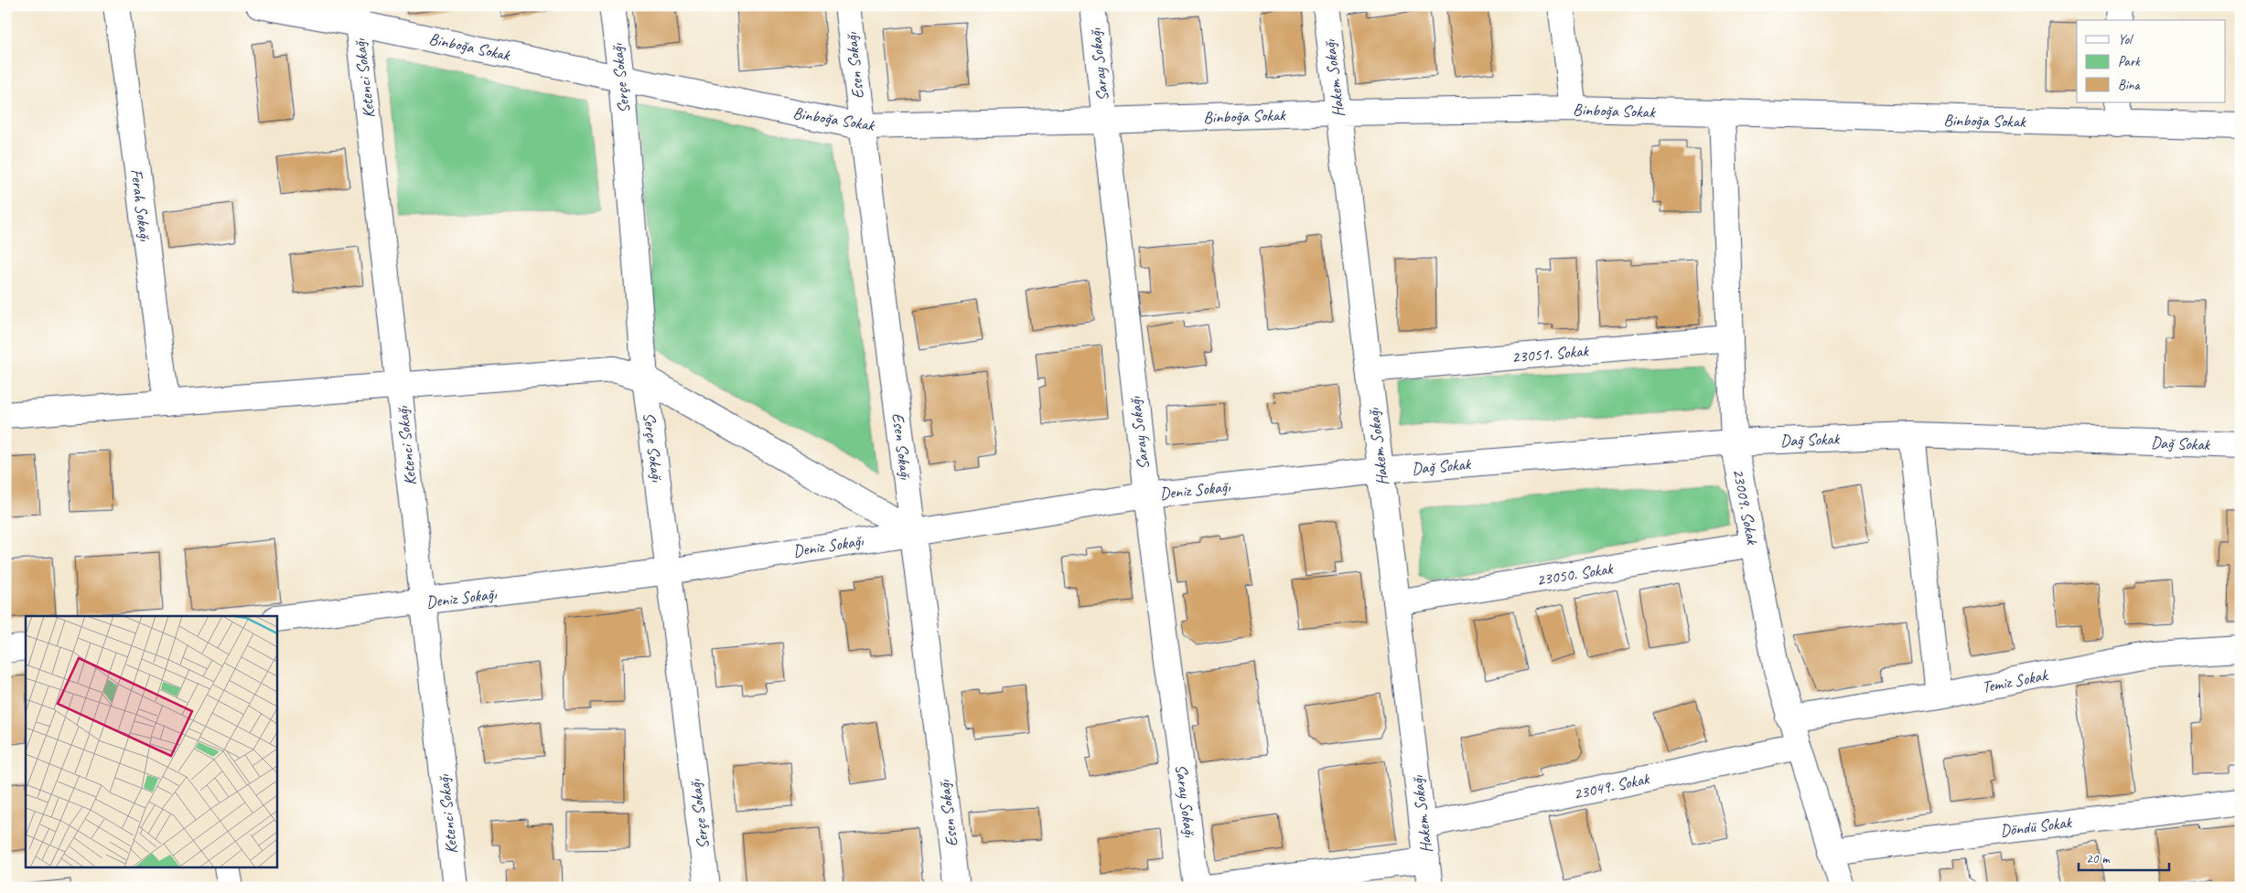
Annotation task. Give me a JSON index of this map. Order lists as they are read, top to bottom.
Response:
{
  "streets": {
    "street": [
      "Binboğa Sokak",
      "Saray Sokağı",
      "Esen Sokağı",
      "Ketenci Sokağı",
      "Serçe Sokağı",
      "Hakem Sokağı",
      "Ferah Sokağı",
      "23051. Sokak",
      "Dağ Sokak",
      "Deniz Sokağı",
      "23009. Sokak",
      "23050. Sokak",
      "Temiz Sokak",
      "23049. Sokak",
      "Döndü Sokak"
    ]
  },
  "crossings": [
    ["Binboğa Sokak", "Saray Sokağı"],
    ["Binboğa Sokak", "Esen Sokağı"],
    ["Binboğa Sokak", "Ketenci Sokağı"],
    ["Binboğa Sokak", "Serçe Sokağı"],
    ["Binboğa Sokak", "Hakem Sokağı"],
    ["Binboğa Sokak", "23009. Sokak"],
    ["Saray Sokağı", "Deniz Sokağı"],
    ["Esen Sokağı", "Deniz Sokağı"],
    ["Ketenci Sokağı", "Deniz Sokağı"],
    ["Serçe Sokağı", "Deniz Sokağı"],
    ["Hakem Sokağı", "23051. Sokak"],
    ["Hakem Sokağı", "Dağ Sokak"],
    ["Hakem Sokağı", "Deniz Sokağı"],
    ["Hakem Sokağı", "23050. Sokak"],
    ["Hakem Sokağı", "23049. Sokak"],
    ["23051. Sokak", "23009. Sokak"],
    ["Dağ Sokak", "Deniz Sokağı"],
    ["Dağ Sokak", "23009. Sokak"],
    ["23009. Sokak", "23050. Sokak"],
    ["23009. Sokak", "Temiz Sokak"],
    ["23009. Sokak", "23049. Sokak"],
    ["23009. Sokak", "Döndü Sokak"]
  ],
  "legend": ["Yol", "Park", "Bina"],
  "scale_bar": "20 m"
}
